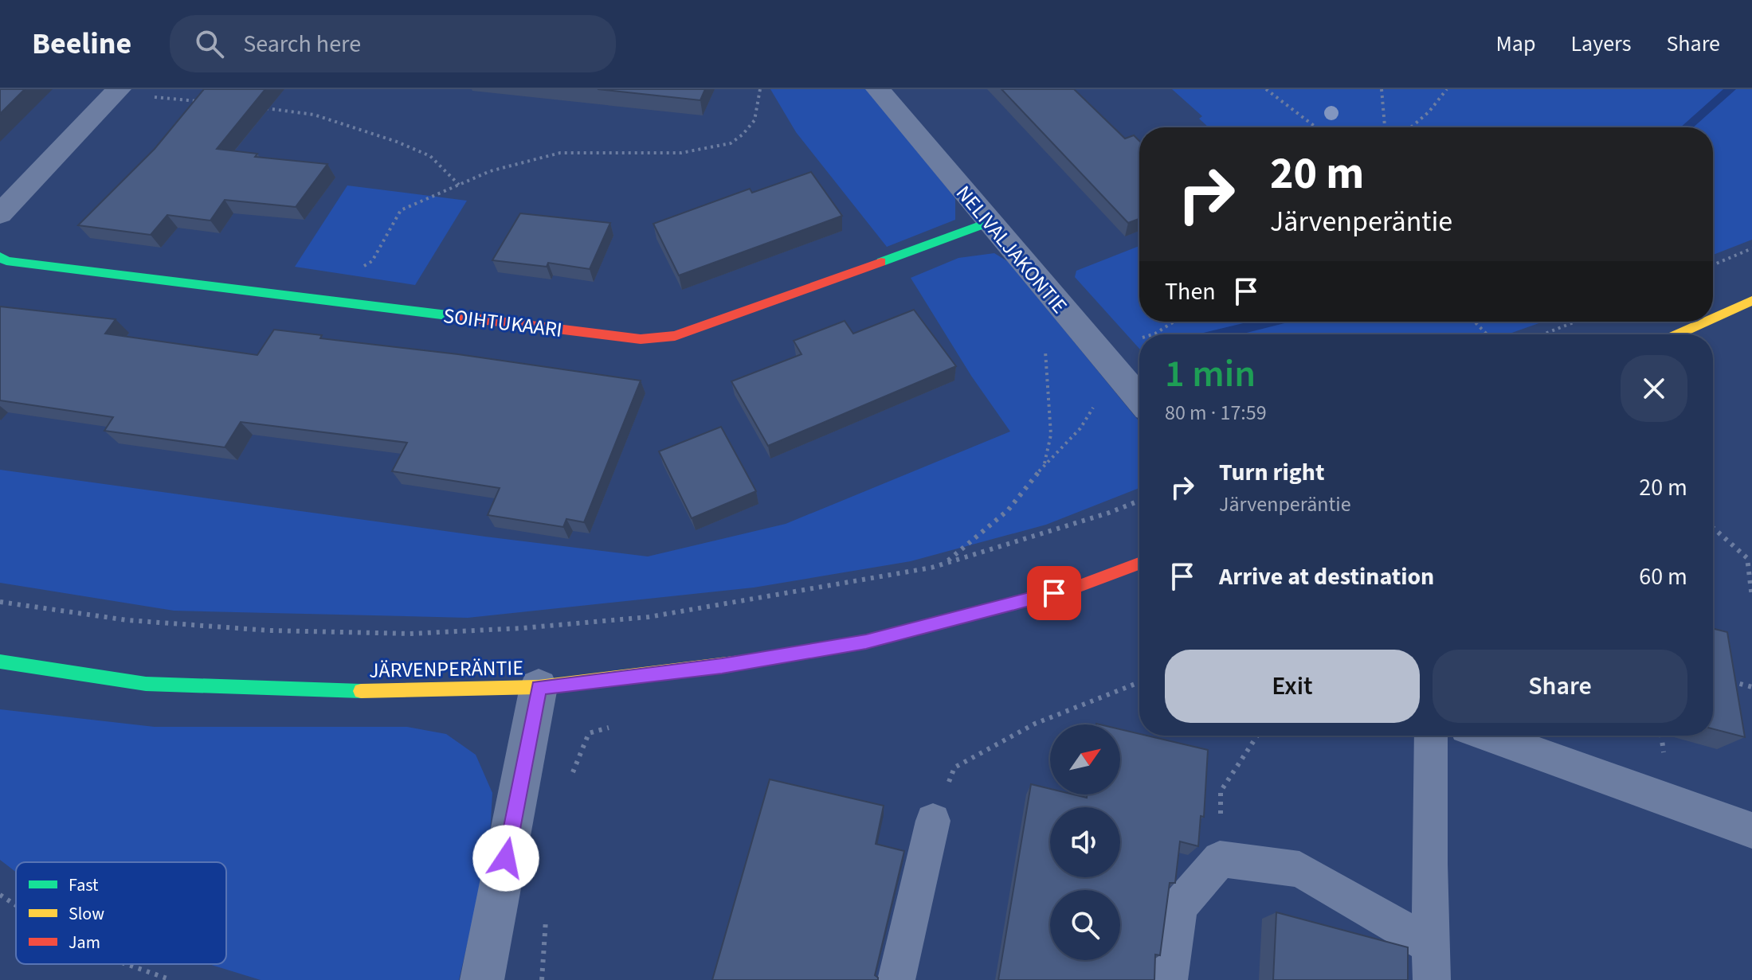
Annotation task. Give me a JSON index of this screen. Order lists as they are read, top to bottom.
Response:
{
  "streets": {
    "street": ["NELIVALJAKONTIE", "SOIHTUKAARI", "JÄRVENPERÄNTIE"]
  },
  "crossings": [
    ["NELIVALJAKONTIE", "SOIHTUKAARI"]
  ],
  "legend": ["Fast", "Slow", "Jam"],
  "north": "top right",
  "page": {
    "header": "Beeline",
    "search": "Search here",
    "nav": ["Map", "Layers", "Share"],
    "turn": ["20 m", "Järvenperäntie"],
    "then": "Then",
    "heading": ["1 min", "80 m · 17:59"],
    "list": [
      {
        "name": "Turn right",
        "note": "Järvenperäntie",
        "value": "20 m"
      },
      {
        "name": "Arrive at destination",
        "value": "60 m"
      }
    ],
    "buttons": ["Exit", "Share"]
  }
}
